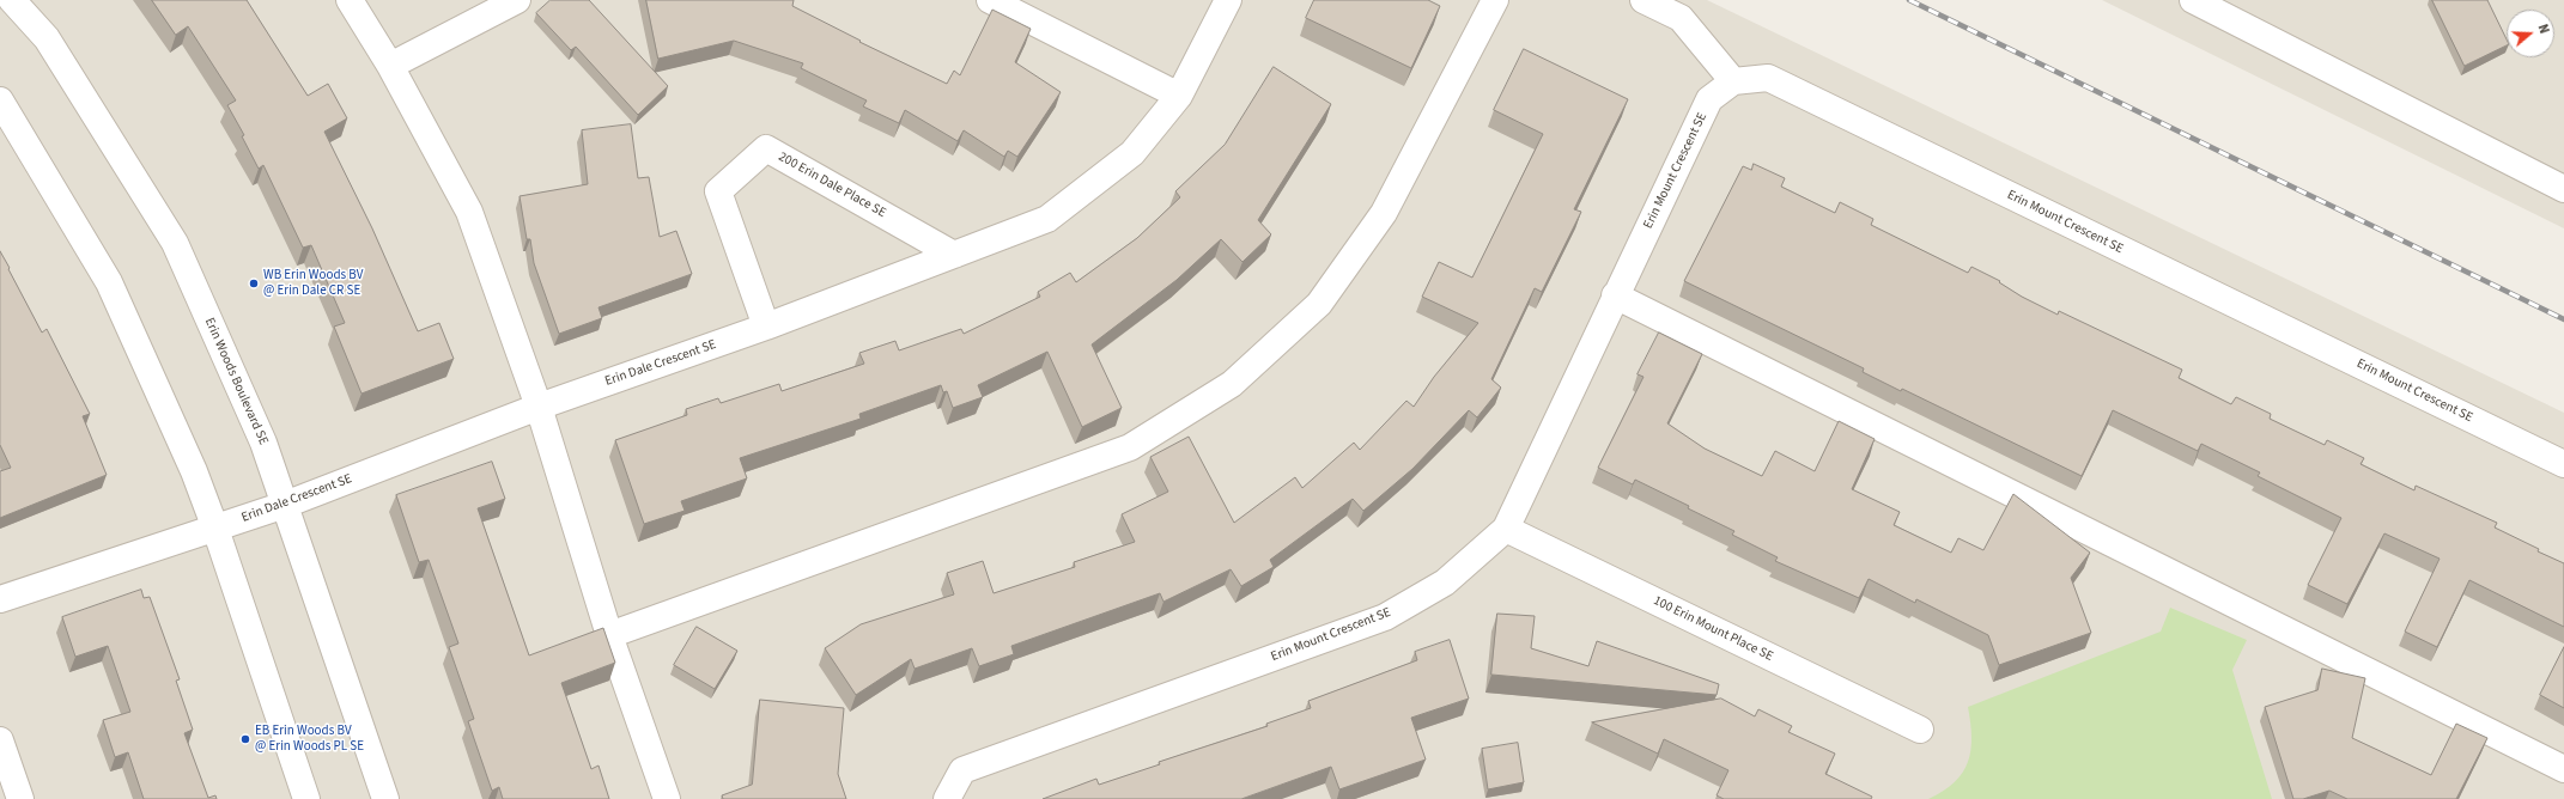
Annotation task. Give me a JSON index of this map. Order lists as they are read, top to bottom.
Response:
{
  "streets": {
    "street": [
      "Erin Mount Crescent SE",
      "200 Erin Dale Place SE",
      "Erin Dale Crescent SE",
      "Erin Woods Boulevard SE",
      "100 Erin Mount Place SE"
    ]
  },
  "crossings": [
    ["Erin Mount Crescent SE", "100 Erin Mount Place SE"],
    ["200 Erin Dale Place SE", "Erin Dale Crescent SE"],
    ["Erin Dale Crescent SE", "Erin Woods Boulevard SE"]
  ],
  "places": ["WB Erin Woods BV @ Erin Dale CR SE", "EB Erin Woods BV @ Erin Woods PL SE"],
  "north": "right"
}
